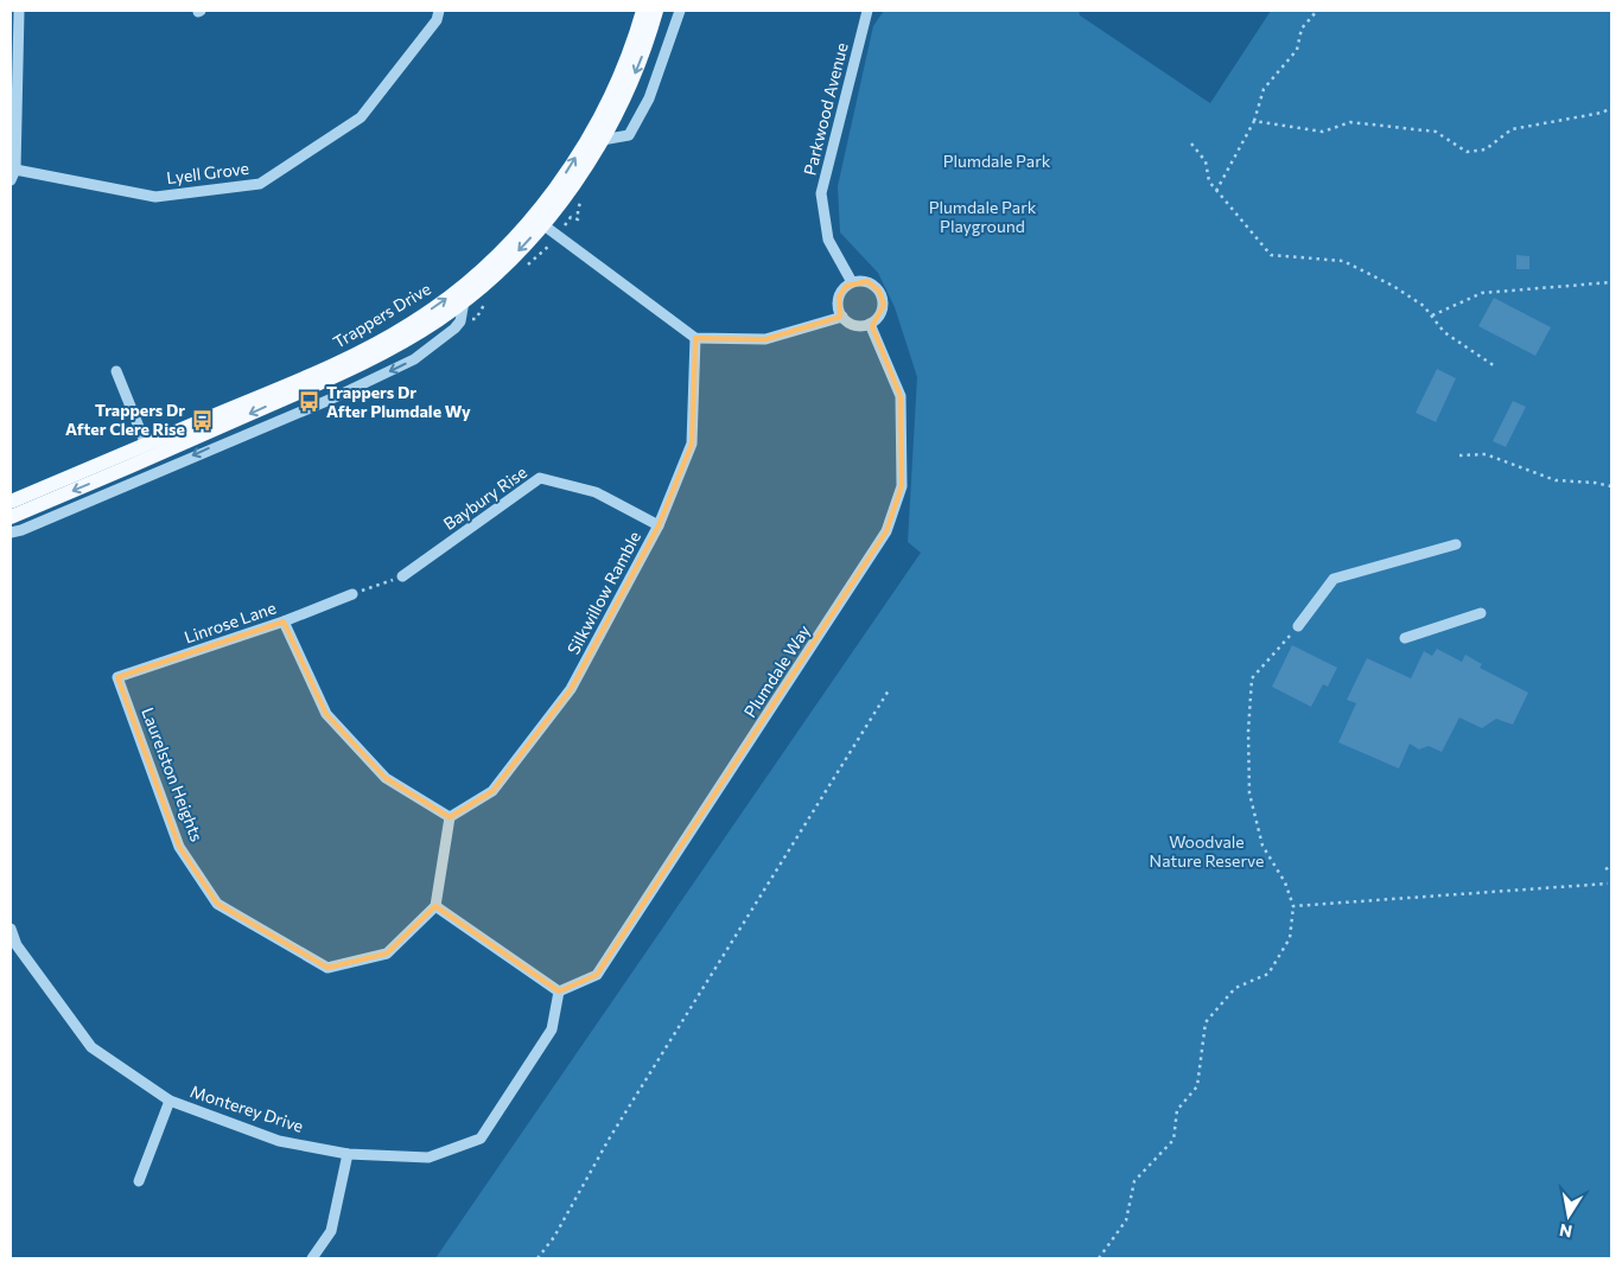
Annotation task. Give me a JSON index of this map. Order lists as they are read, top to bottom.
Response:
{
  "streets": {
    "main road": ["Trappers Drive"],
    "street": [
      "Parkwood Avenue",
      "Lyell Grove",
      "Baybury Rise",
      "Silkwillow Ramble",
      "Linrose Lane",
      "Plumdale Way",
      "Laurelston Heights",
      "Monterey Drive"
    ]
  },
  "crossings": [
    ["Parkwood Avenue", "Plumdale Way"],
    ["Baybury Rise", "Silkwillow Ramble"],
    ["Linrose Lane", "Laurelston Heights"],
    ["Plumdale Way", "Monterey Drive"]
  ],
  "parks": ["Plumdale Park", "Plumdale Park Playground", "Woodvale Nature Reserve"],
  "places": {
    "bus stop": ["Trappers Dr After Plumdale Wy", "Trappers Dr After Clere Rise"]
  },
  "north": "bottom"
}
